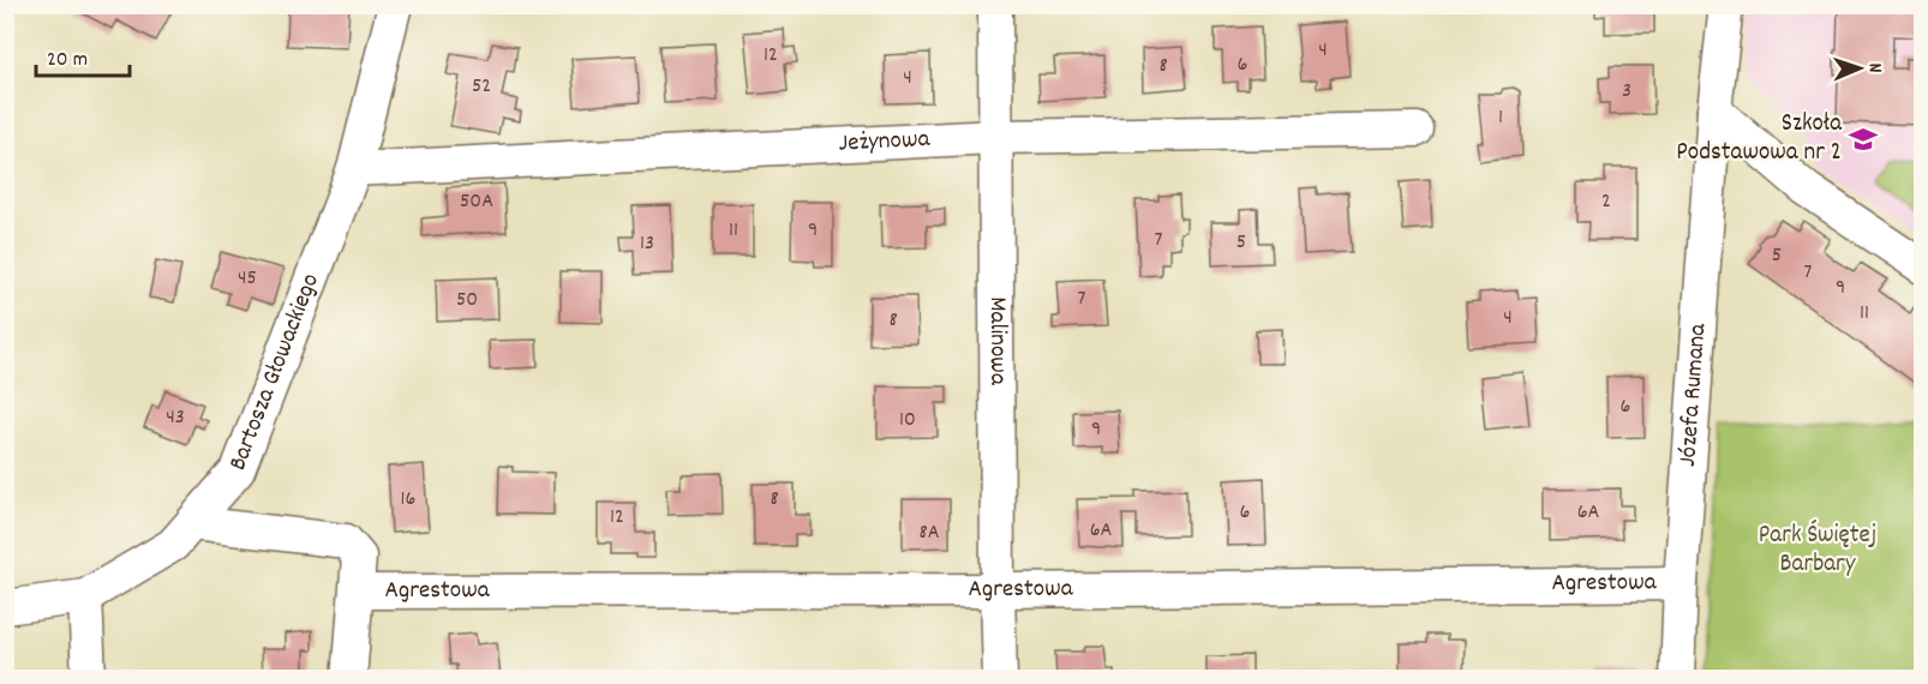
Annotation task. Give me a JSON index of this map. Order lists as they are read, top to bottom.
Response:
{
  "streets": {
    "street": [
      "Jeżynowa",
      "Malinowa",
      "Bartosza Głowackiego",
      "Józefa Rumana",
      "Agrestowa"
    ]
  },
  "crossings": [
    ["Jeżynowa", "Malinowa"],
    ["Jeżynowa", "Bartosza Głowackiego"],
    ["Malinowa", "Agrestowa"],
    ["Józefa Rumana", "Agrestowa"]
  ],
  "parks": ["Park Świętej Barbary"],
  "places": {
    "school or university": ["Szkoła Podstawowa nr 2"]
  },
  "house_numbers": [
    "4",
    "12",
    "6",
    "8",
    "4",
    "52",
    "3",
    "1",
    "50A",
    "2",
    "11",
    "9",
    "7",
    "5",
    "13",
    "5",
    "7",
    "45",
    "9",
    "7",
    "50",
    "11",
    "4",
    "8",
    "6",
    "43",
    "10",
    "9",
    "16",
    "8",
    "6",
    "6A",
    "12",
    "6A",
    "8A"
  ],
  "scale_bar": "20 m",
  "north": "right"
}
